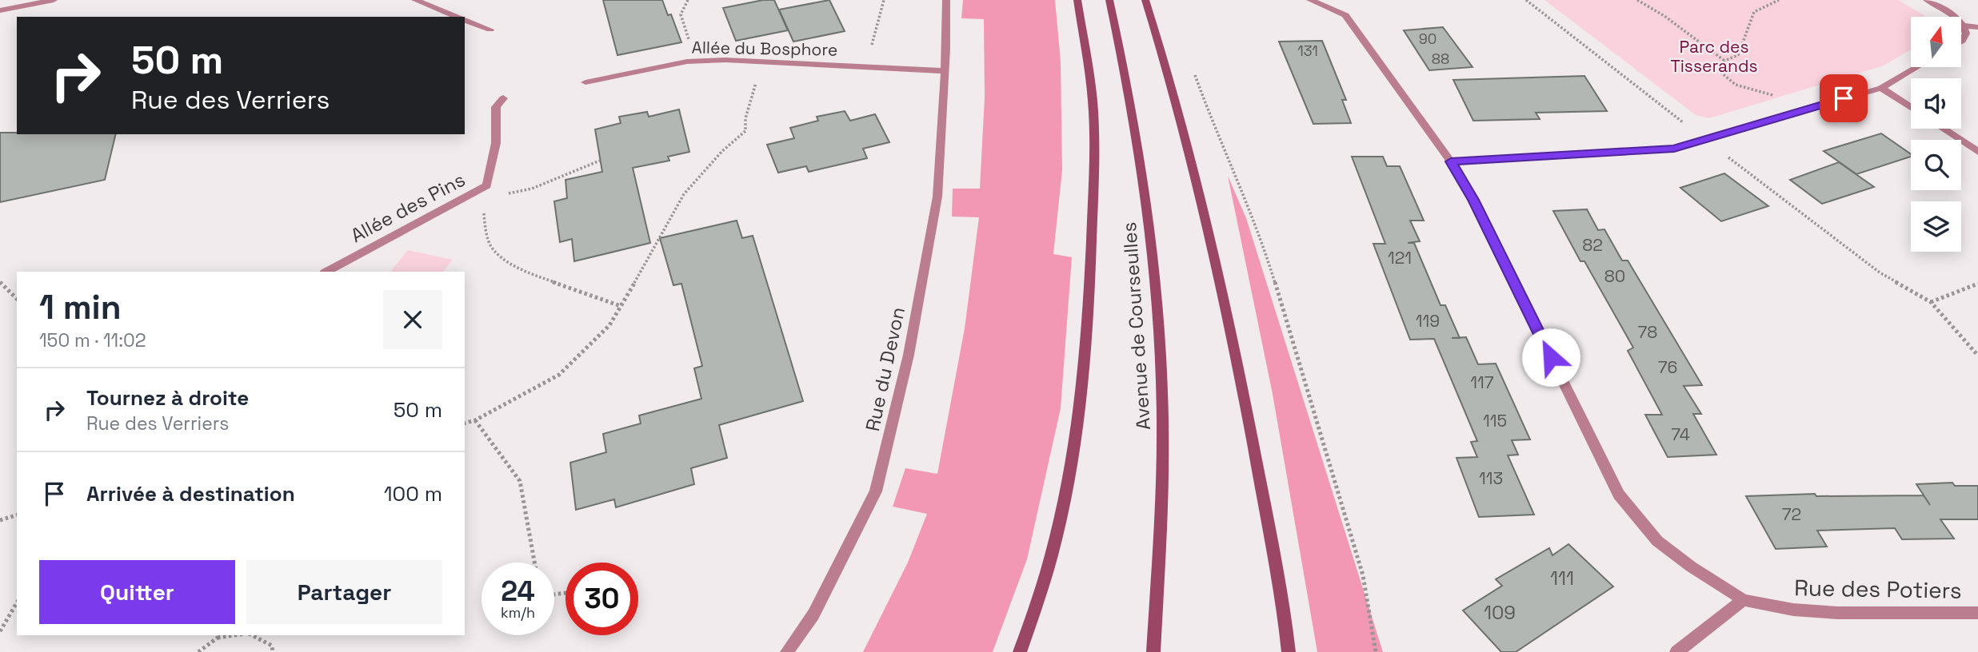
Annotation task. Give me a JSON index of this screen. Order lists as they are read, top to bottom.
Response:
{
  "streets": {
    "main road": ["Avenue de Courseulles"],
    "street": [
      "Allée du Bosphore",
      "Allée des Pins",
      "Rue du Devon",
      "Rue des Potiers"
    ]
  },
  "crossings": [
    ["Allée du Bosphore", "Rue du Devon"]
  ],
  "parks": ["Parc des Tisserands"],
  "house_numbers": [
    "90",
    "131",
    "88",
    "82",
    "121",
    "80",
    "119",
    "78",
    "76",
    "117",
    "115",
    "74",
    "113",
    "72",
    "111",
    "109"
  ],
  "north": "top",
  "page": {
    "turn": ["50 m", "Rue des Verriers"],
    "heading": ["1 min", "150 m · 11:02"],
    "list": [
      {
        "name": "Tournez à droite",
        "note": "Rue des Verriers",
        "value": "50 m"
      },
      {
        "name": "Arrivée à destination",
        "value": "100 m"
      }
    ],
    "buttons": ["Quitter", "Partager"],
    "speed": "24 km/h",
    "limit": "30"
  }
}
